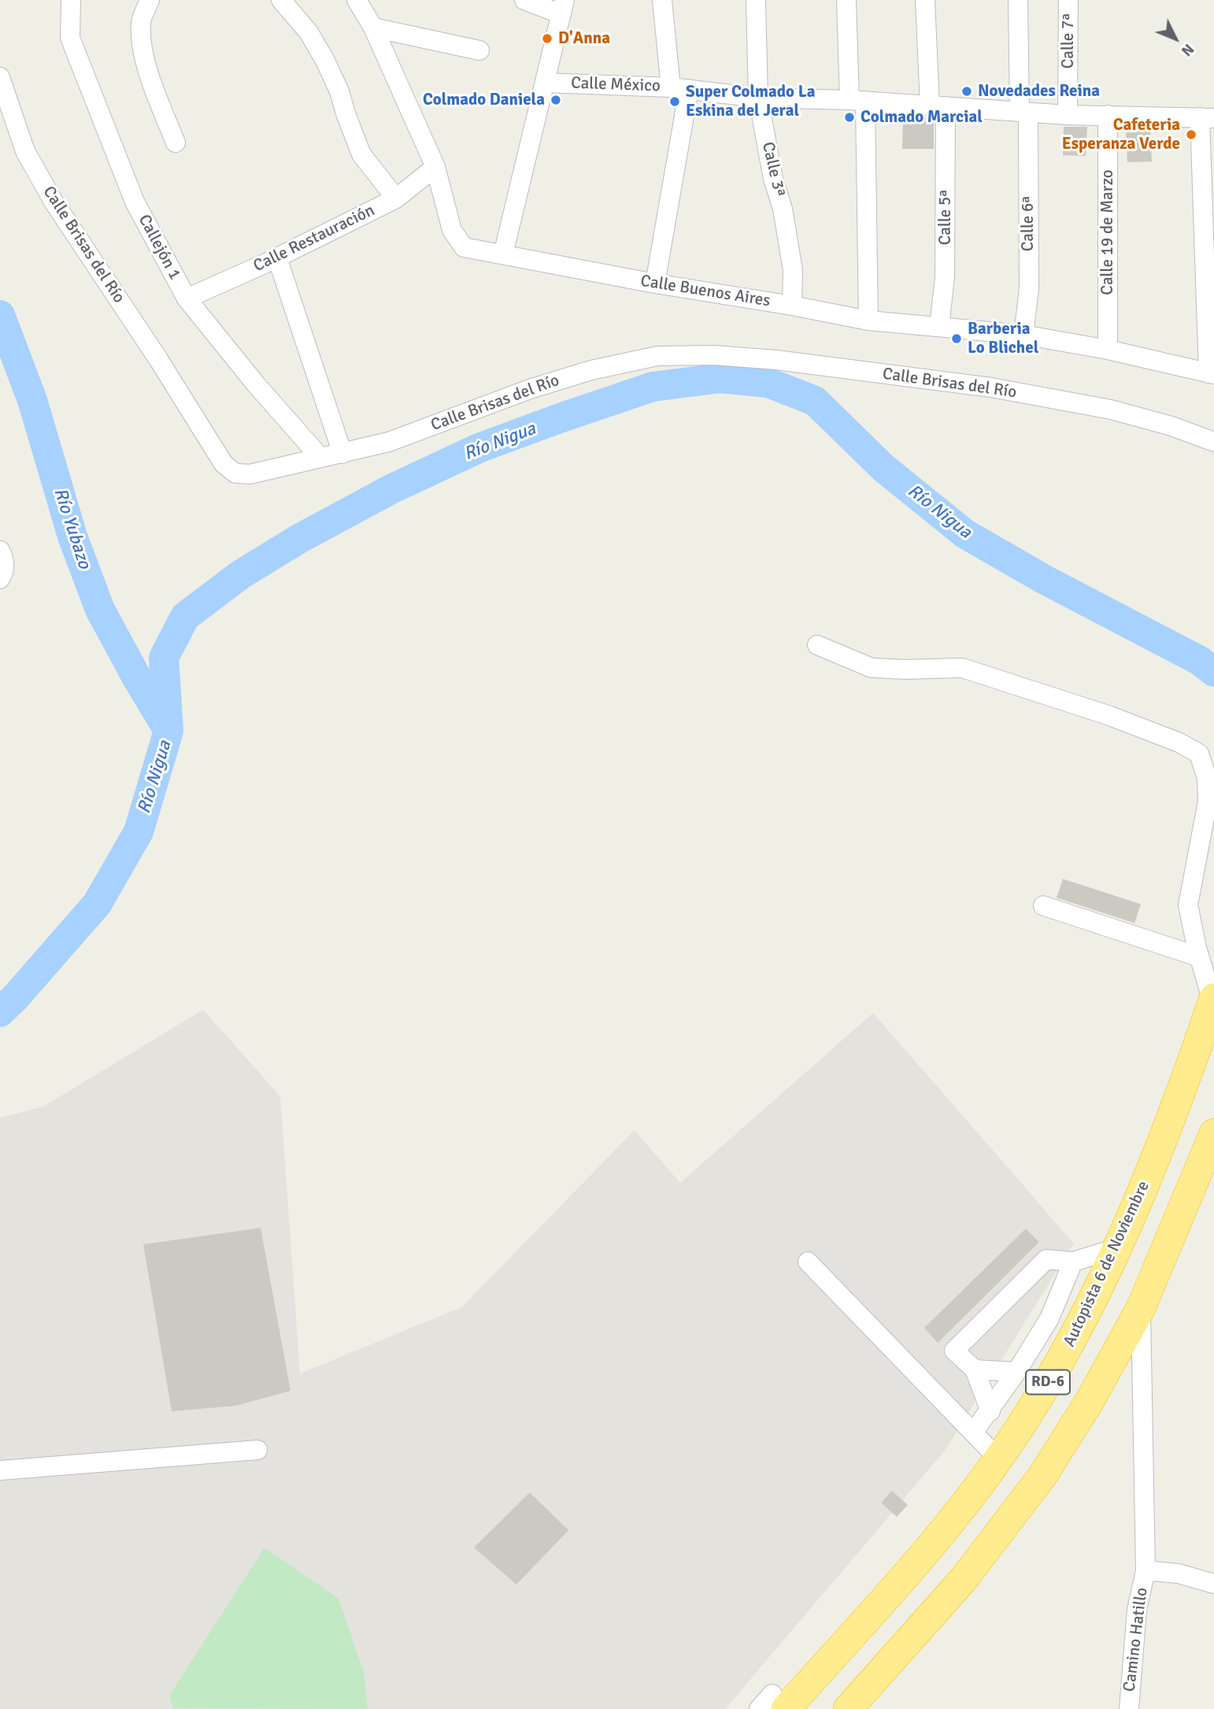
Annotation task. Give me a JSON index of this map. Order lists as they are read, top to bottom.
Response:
{
  "streets": {
    "highway": ["Autopista 6 de Noviembre", "RD-6"],
    "street": [
      "Calle 7ª",
      "Calle México",
      "Calle 3ª",
      "Calle 5ª",
      "Calle 6ª",
      "Calle 19 de Marzo",
      "Calle Restauración",
      "Calle Brisas del Río",
      "Callejón 1",
      "Calle Buenos Aires",
      "Camino Hatillo"
    ]
  },
  "crossings": [
    ["Calle 7ª", "Calle México"],
    ["Calle México", "Calle 3ª"],
    ["Calle México", "Calle 5ª"],
    ["Calle México", "Calle 6ª"],
    ["Calle México", "Calle 19 de Marzo"],
    ["Calle 3ª", "Calle Buenos Aires"],
    ["Calle 5ª", "Calle Buenos Aires"],
    ["Calle 6ª", "Calle Buenos Aires"],
    ["Calle 19 de Marzo", "Calle Buenos Aires"],
    ["Calle Restauración", "Callejón 1"],
    ["Calle Restauración", "Calle Buenos Aires"],
    ["Calle Brisas del Río", "Callejón 1"],
    ["RD-6", "Camino Hatillo"]
  ],
  "water": ["Río Nigua", "Río Yubazo"],
  "places": [
    "D'Anna",
    "Novedades Reina",
    "Colmado Daniela",
    "Super Colmado La Eskina del Jeral",
    "Colmado Marcial",
    "Cafeteria Esperanza Verde",
    "Barberia Lo Blichel"
  ],
  "north": "bottom right"
}
